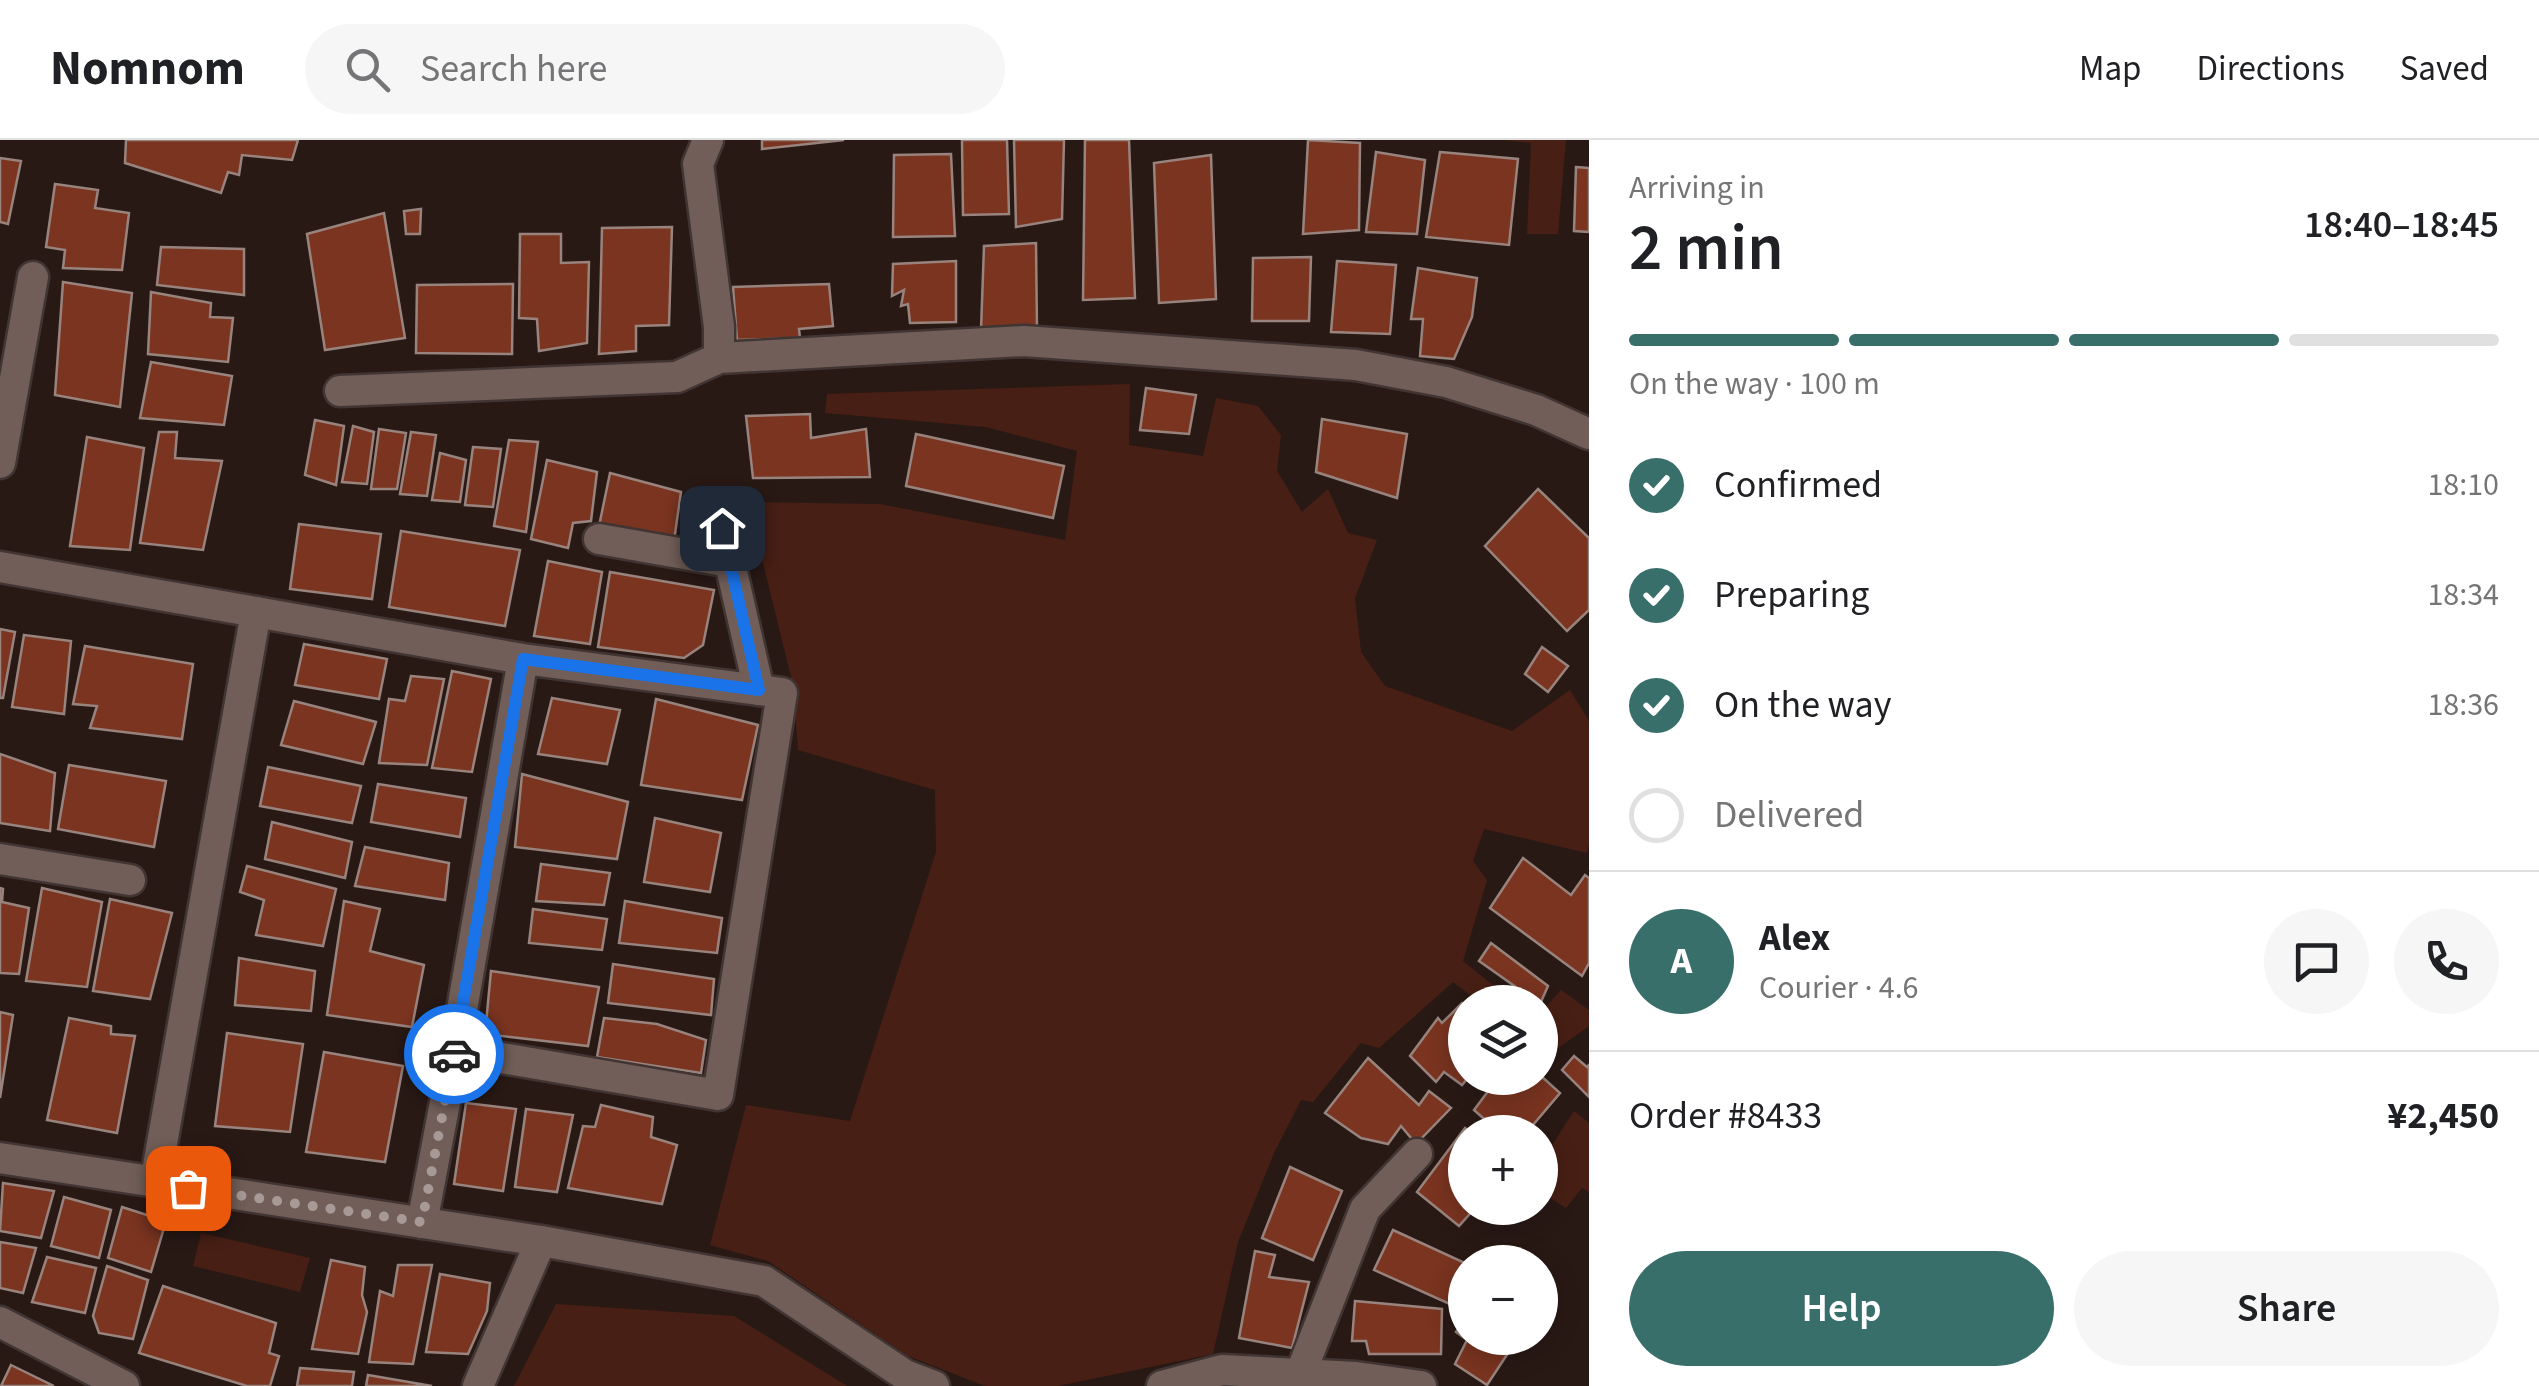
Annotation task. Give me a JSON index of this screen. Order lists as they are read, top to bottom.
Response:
{
  "page": {
    "header": "Nomnom",
    "search": "Search here",
    "nav": ["Map", "Directions", "Saved"],
    "heading": ["2 min", "Arriving in", "18:40–18:45"],
    "panel": [
      "Alex",
      "Courier · 4.6",
      "Order #8433",
      "¥2,450"
    ],
    "bar": "On the way · 100 m",
    "list": [
      ["Confirmed", "18:10"],
      ["Preparing", "18:34"],
      ["On the way", "18:36"],
      "Delivered"
    ],
    "round": "A",
    "map_buttons": ["+", "−"],
    "buttons": ["Help", "Share"]
  }
}
